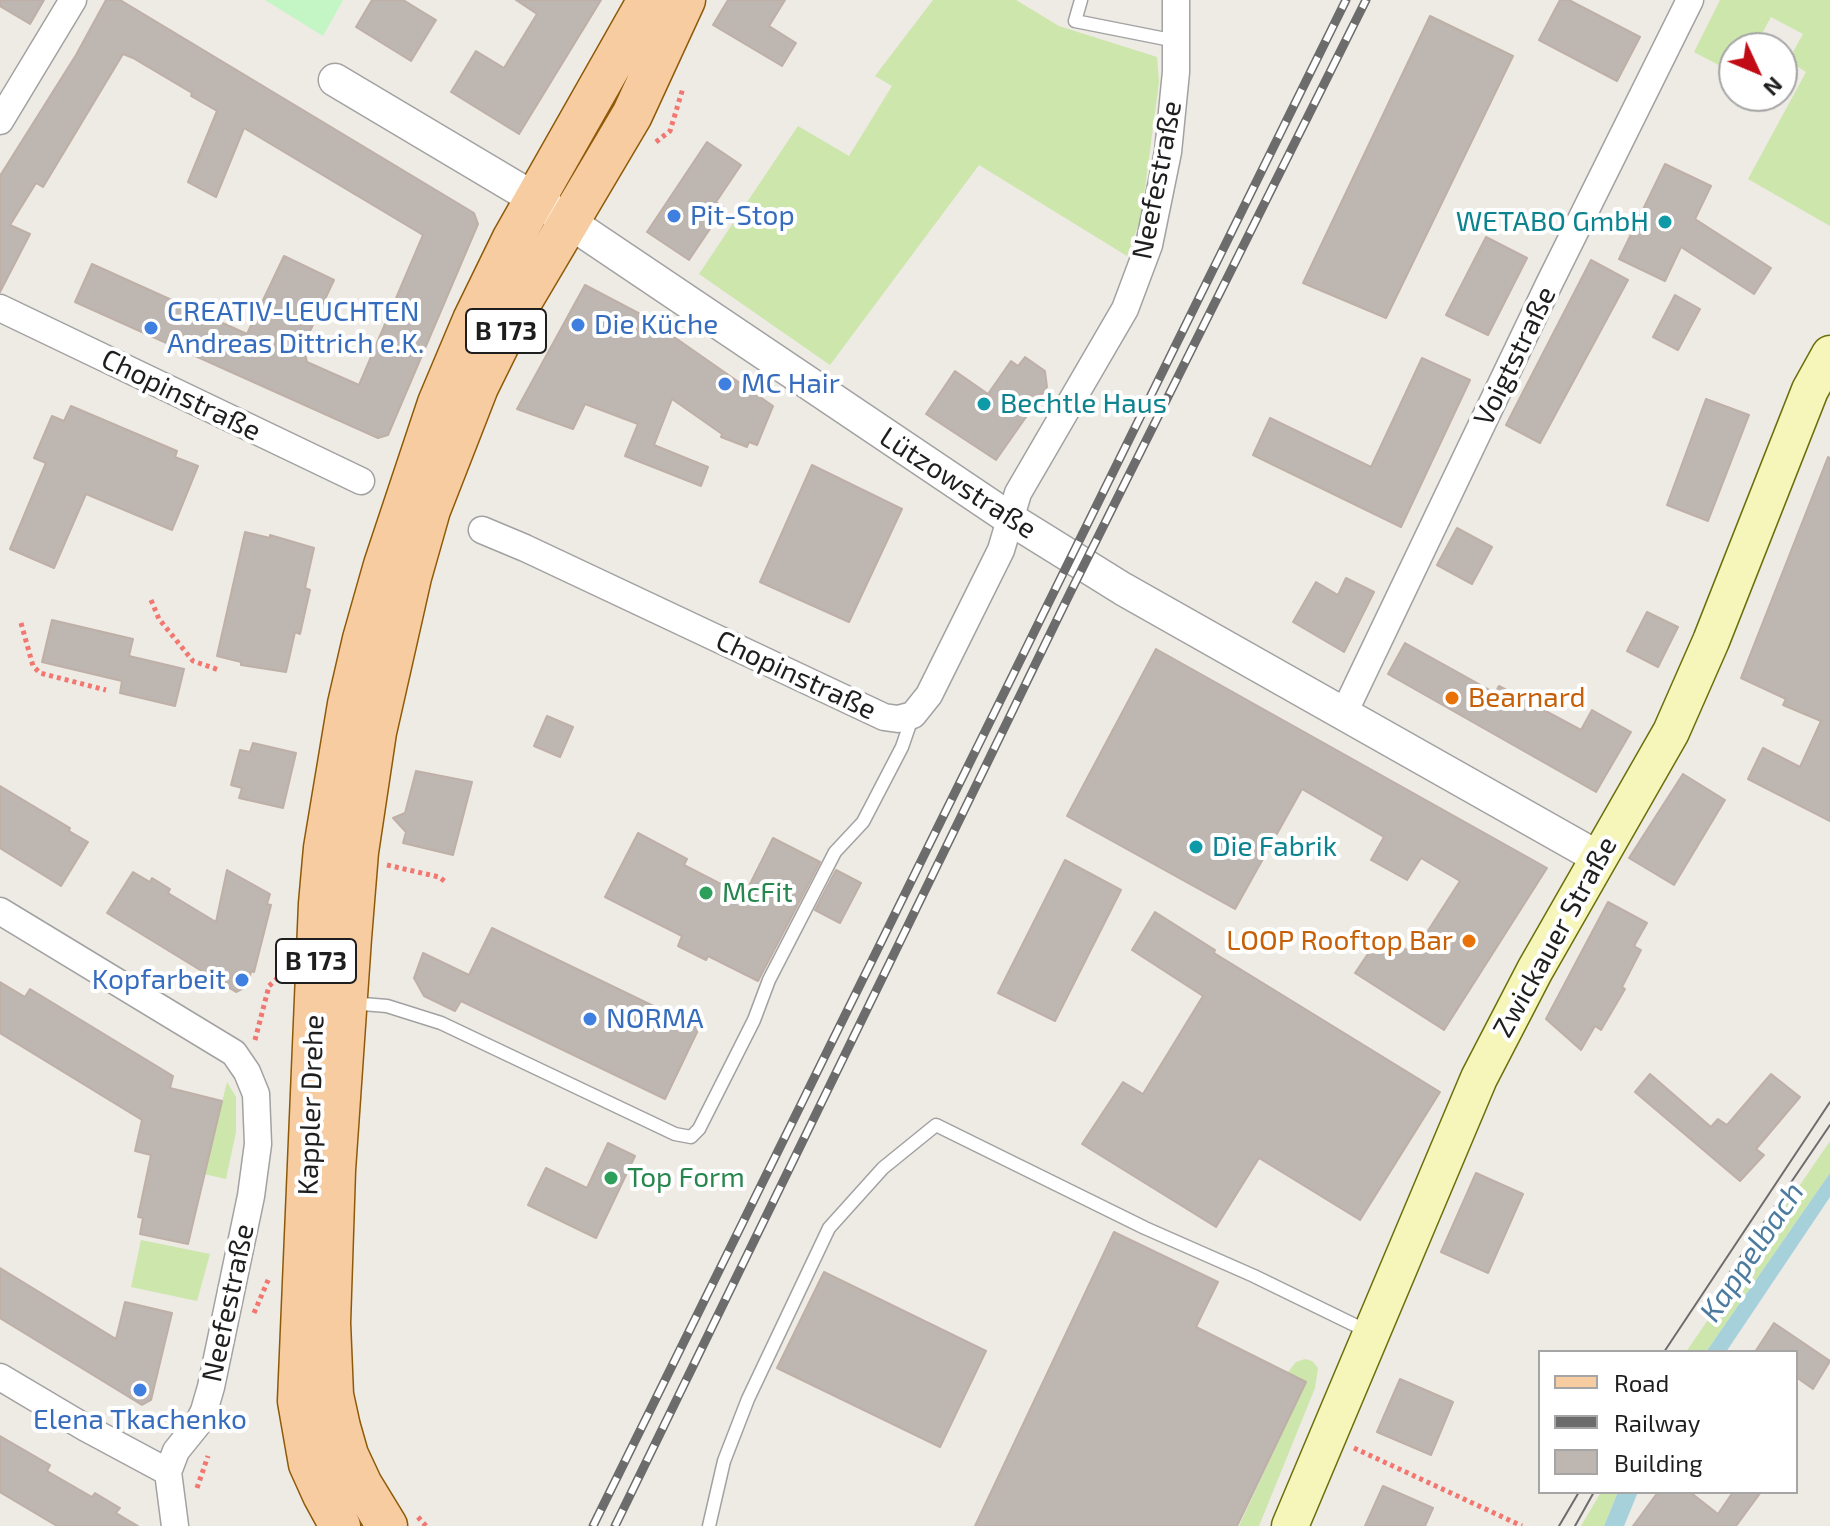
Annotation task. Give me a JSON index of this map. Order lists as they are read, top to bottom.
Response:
{
  "streets": {
    "main road": ["B 173", "Zwickauer Straße", "Kappler Drehe"],
    "street": [
      "Neefestraße",
      "Voigtstraße",
      "Chopinstraße",
      "Lützowstraße"
    ]
  },
  "crossings": [
    ["Neefestraße", "Chopinstraße"],
    ["Neefestraße", "Lützowstraße"],
    ["B 173", "Lützowstraße"],
    ["B 173", "Kappler Drehe"],
    ["Voigtstraße", "Lützowstraße"],
    ["Chopinstraße", "Lützowstraße"],
    ["Lützowstraße", "Zwickauer Straße"],
    ["Lützowstraße", "Kappler Drehe"]
  ],
  "water": ["Kappelbach"],
  "places": [
    "Pit-Stop",
    "WETABO GmbH",
    "Die Küche",
    "CREATIV-LEUCHTEN Andreas Dittrich e.K.",
    "MC Hair",
    "Bechtle Haus",
    "Bearnard",
    "Die Fabrik",
    "McFit",
    "LOOP Rooftop Bar",
    "Kopfarbeit",
    "NORMA",
    "Top Form",
    "Elena Tkachenko"
  ],
  "legend": ["Road", "Railway", "Building"],
  "north": "bottom right"
}
